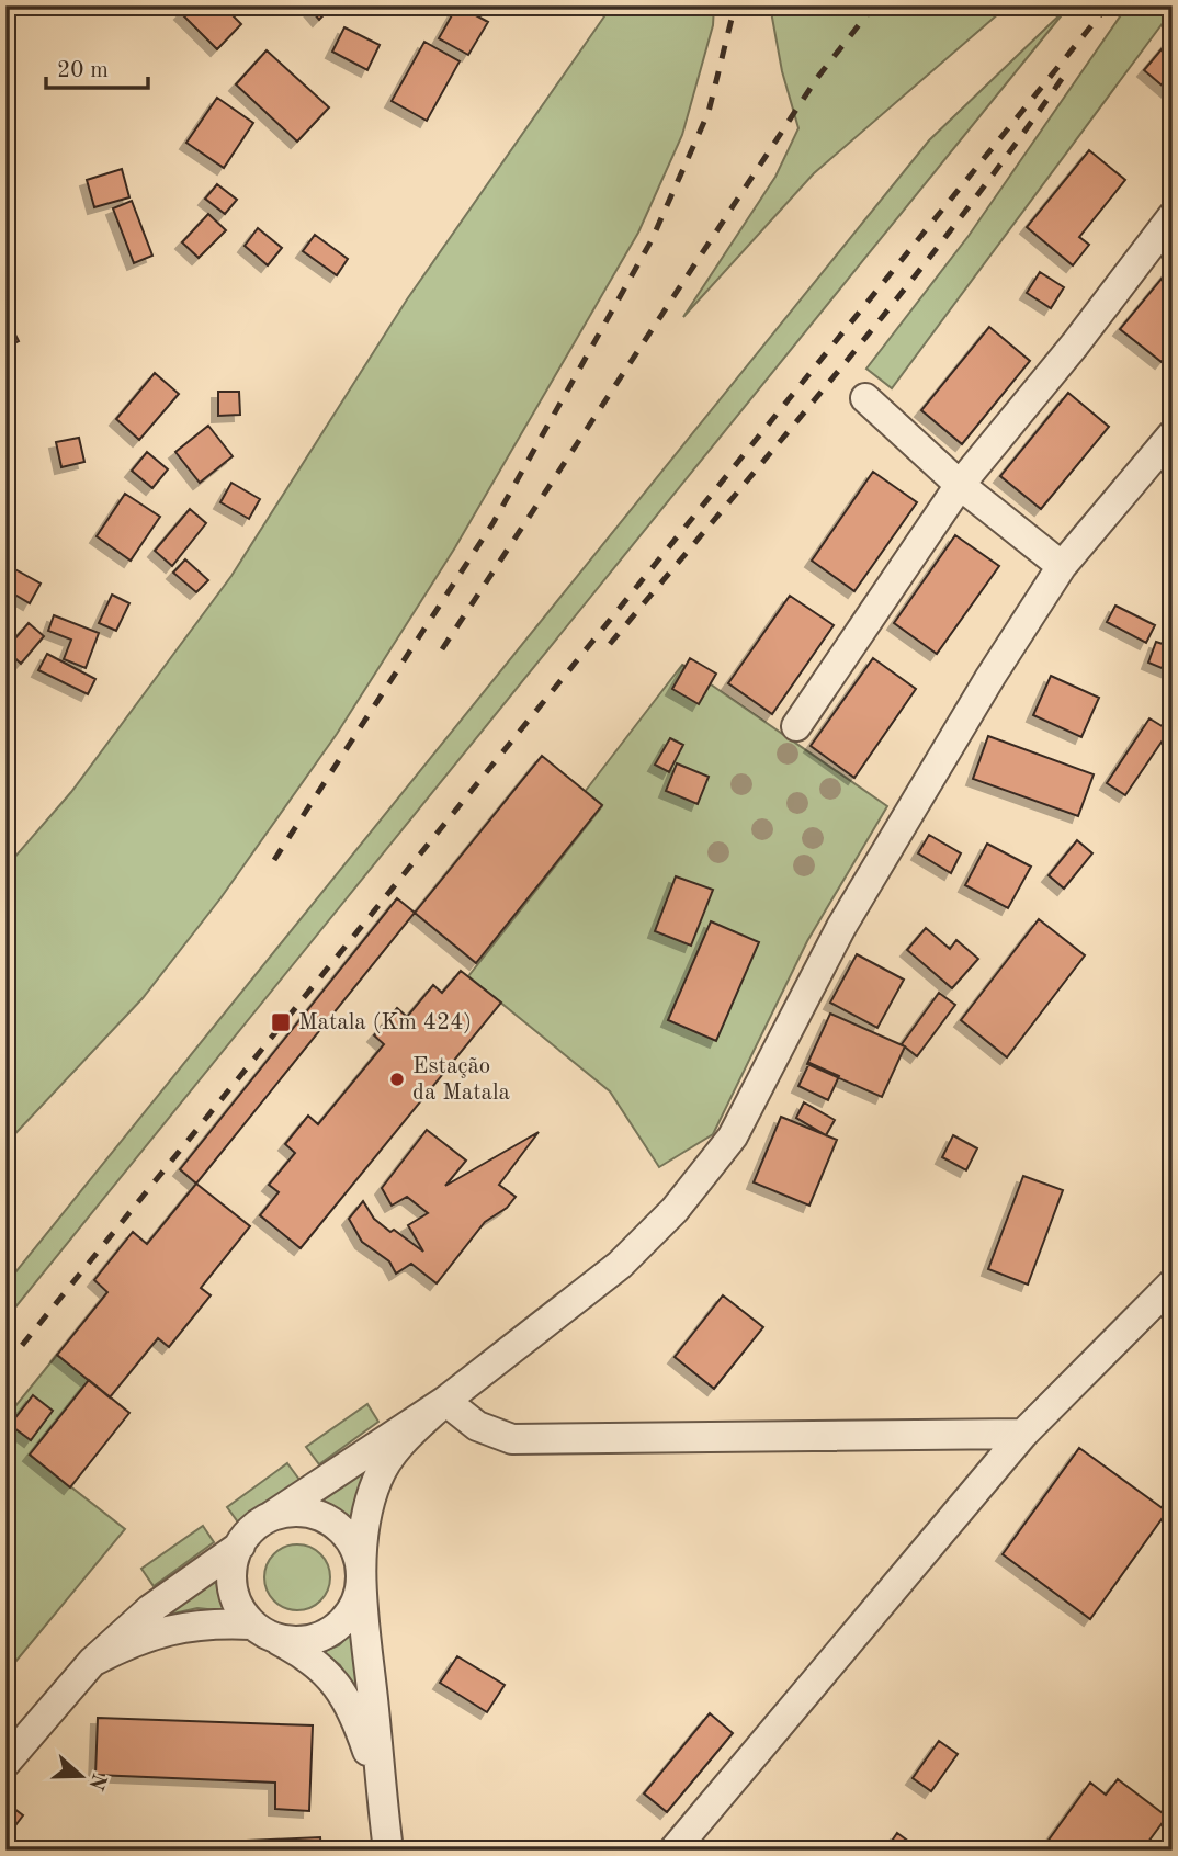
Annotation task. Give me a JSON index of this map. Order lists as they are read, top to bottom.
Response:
{
  "places": {
    "transit": ["Matala (Km 424)"],
    "other": ["Estação da Matala"]
  },
  "scale_bar": "20 m",
  "north": "right"
}
